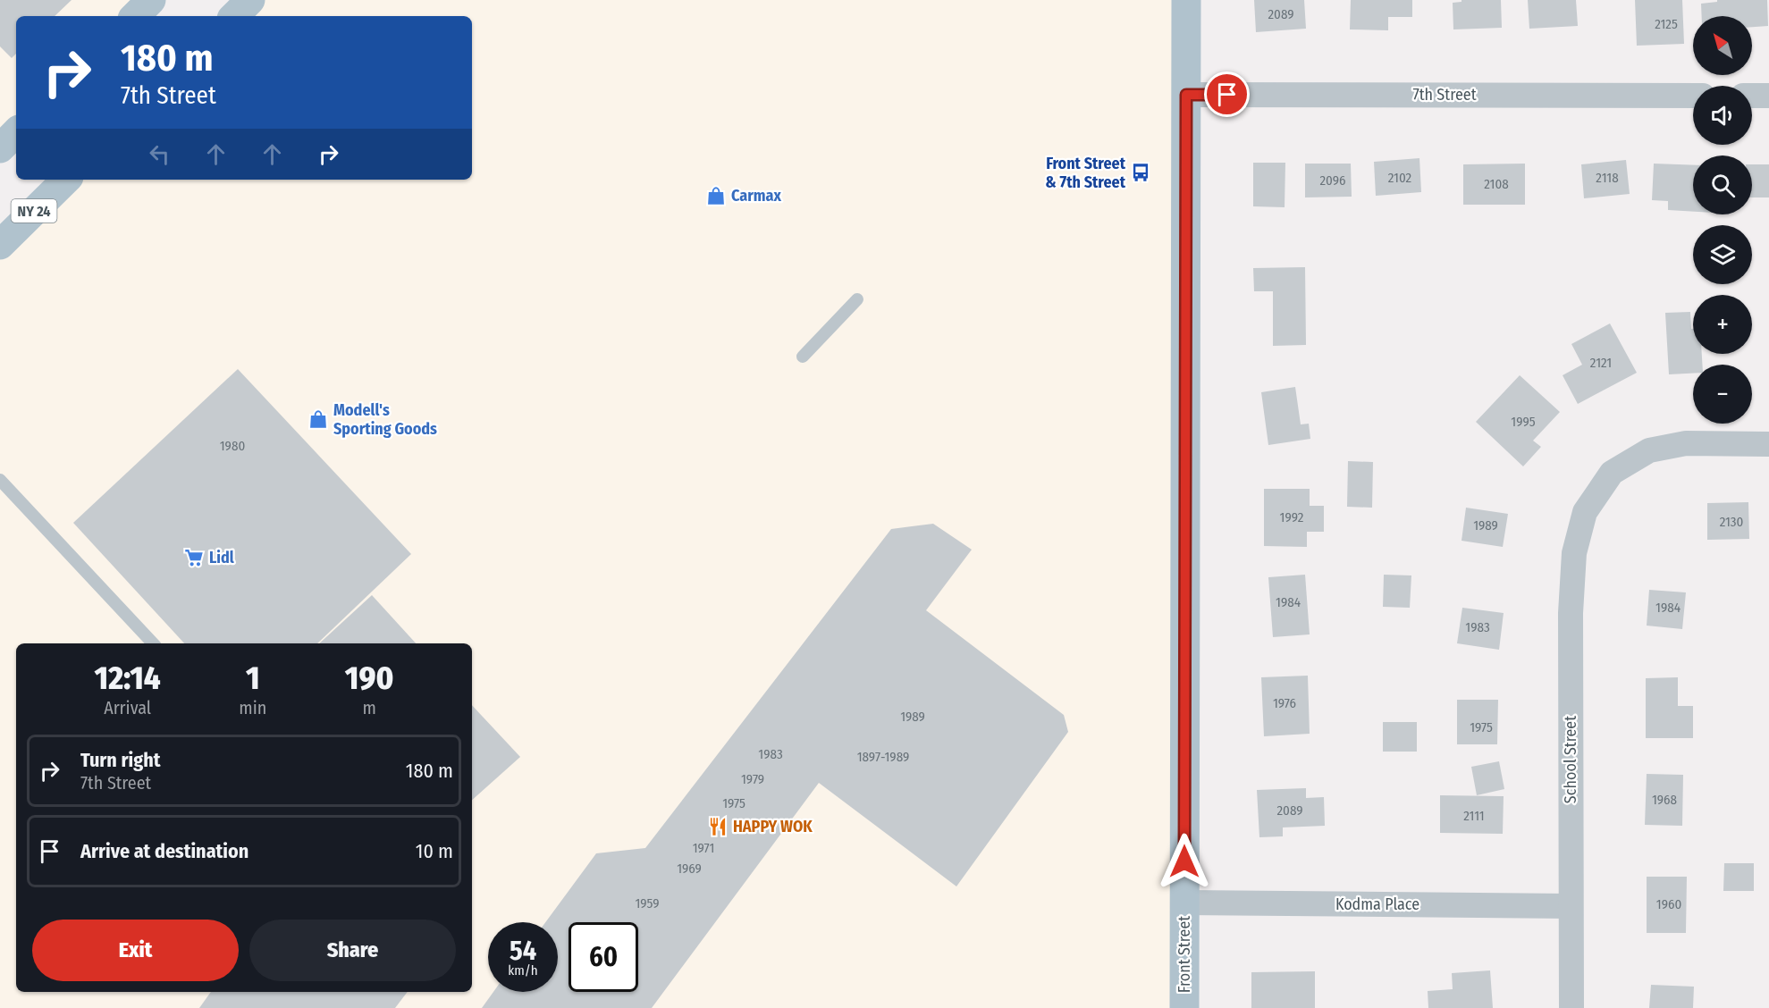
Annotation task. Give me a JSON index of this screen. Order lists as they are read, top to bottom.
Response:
{
  "streets": {
    "main road": ["NY 24", "Front Street"],
    "street": ["7th Street", "School Street", "Kodma Place"]
  },
  "crossings": [
    ["7th Street", "Front Street"],
    ["School Street", "Kodma Place"],
    ["Kodma Place", "Front Street"]
  ],
  "places": {
    "bus stop": ["Front Street & 7th Street"],
    "shop": ["Carmax", "Modell's Sporting Goods"],
    "supermarket": ["Lidl"],
    "restaurant": ["HAPPY WOK"]
  },
  "house_numbers": [
    "2089",
    "2125",
    "2102",
    "2118",
    "2096",
    "2108",
    "2121",
    "1995",
    "1980",
    "1992",
    "2130",
    "1989",
    "1984",
    "1984",
    "1983",
    "1976",
    "1989",
    "1975",
    "1983",
    "1897-1989",
    "1979",
    "1968",
    "1975",
    "2089",
    "2111",
    "1971",
    "1969",
    "1959",
    "1960"
  ],
  "north": "top left",
  "page": {
    "map_buttons": ["+", "−"],
    "turn": ["180 m", "7th Street"],
    "eta": [
      "12:14",
      "Arrival",
      "1",
      "min",
      "190",
      "m"
    ],
    "list": [
      {
        "name": "Turn right",
        "note": "7th Street",
        "value": "180 m"
      },
      {
        "name": "Arrive at destination",
        "value": "10 m"
      }
    ],
    "buttons": ["Exit", "Share"],
    "speed": "54 km/h",
    "limit": "60"
  }
}
